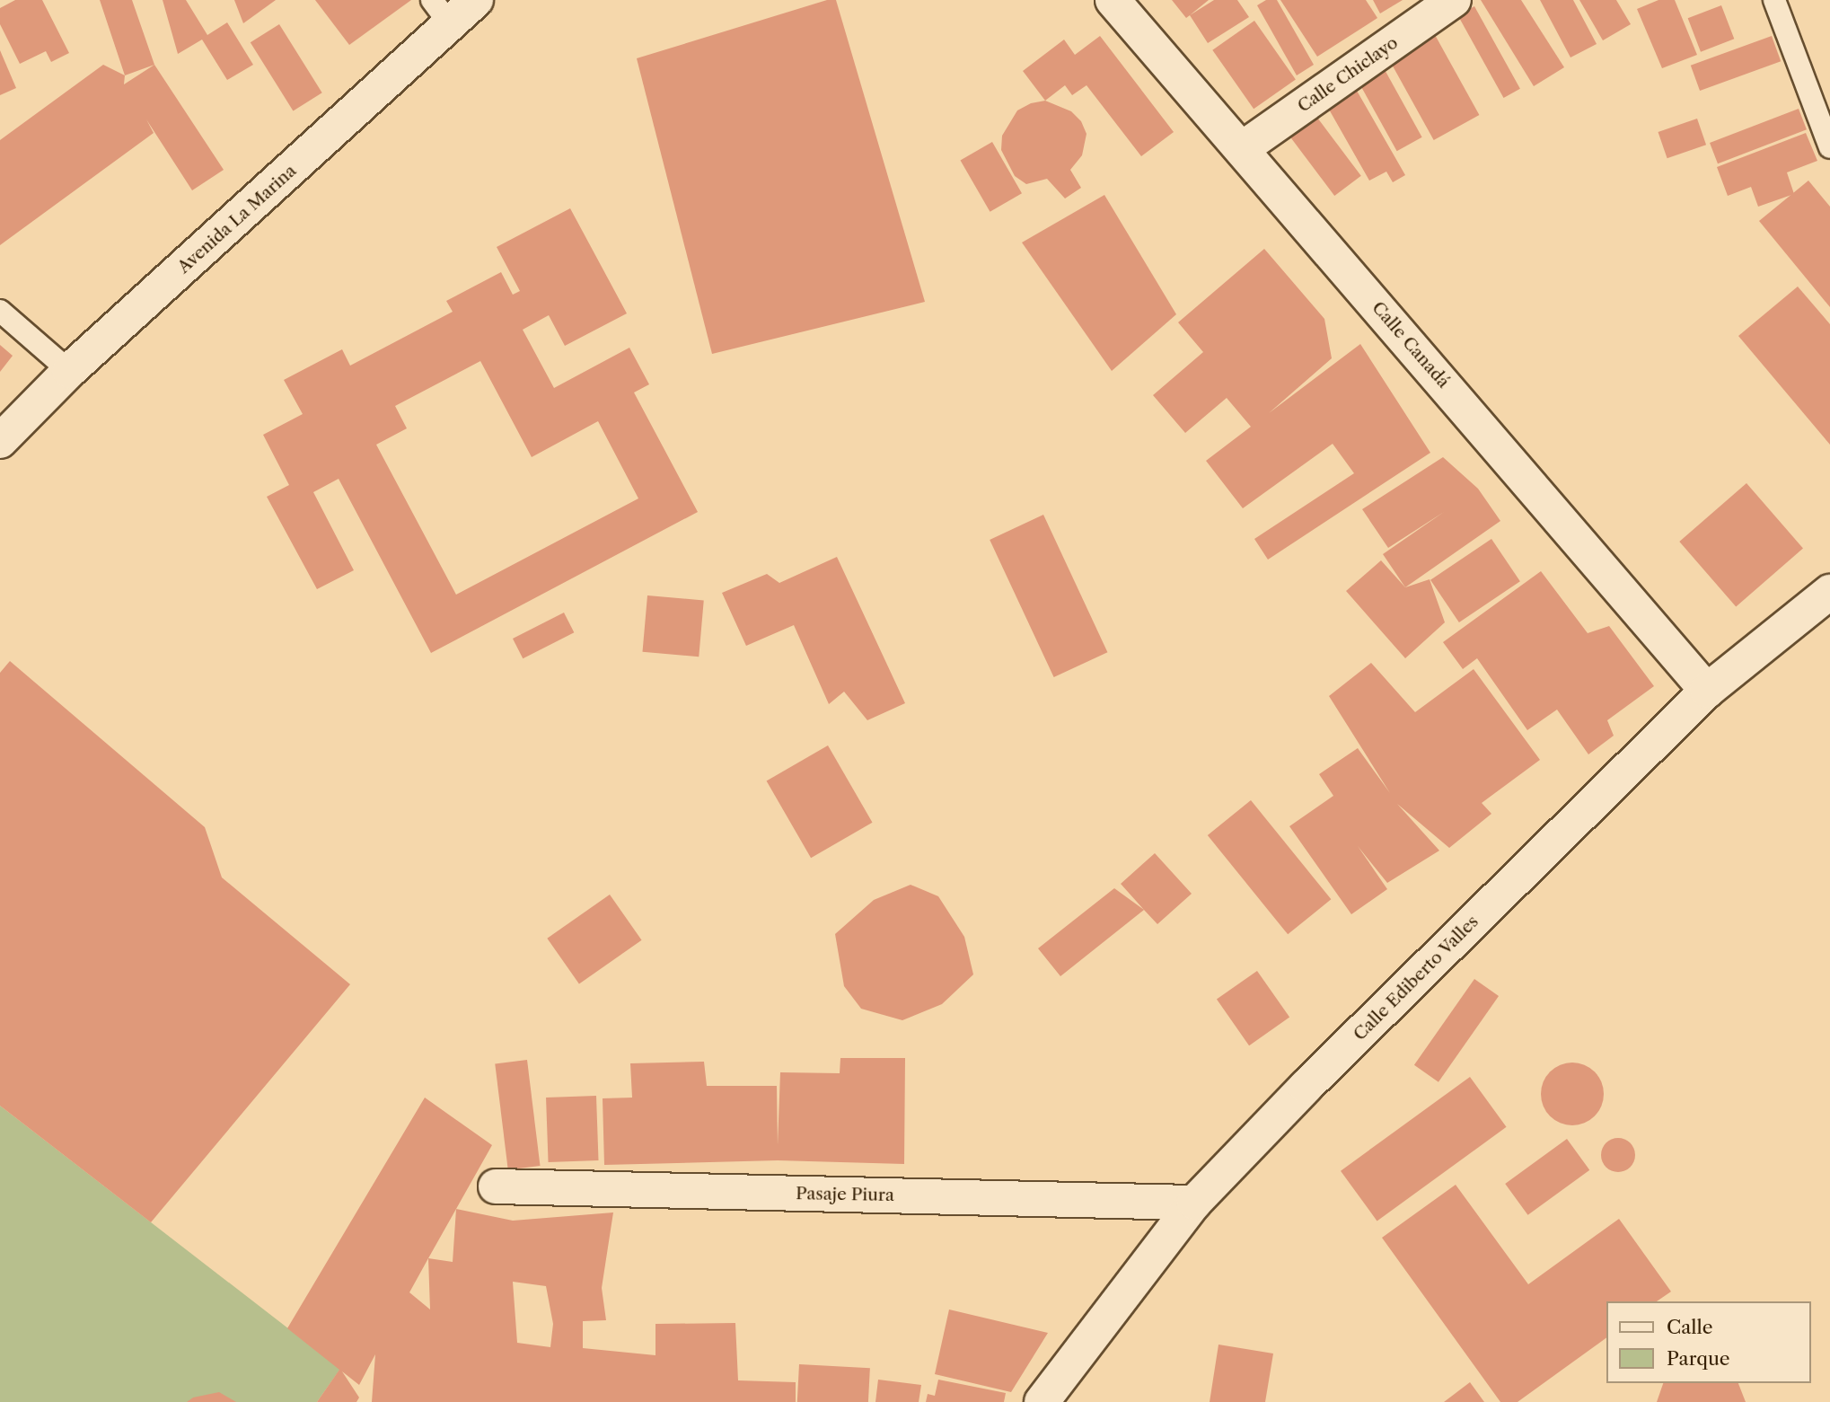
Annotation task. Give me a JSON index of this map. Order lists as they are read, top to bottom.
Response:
{
  "streets": {
    "street": [
      "Calle Chiclayo",
      "Avenida La Marina",
      "Calle Canadá",
      "Calle Ediberto Valles",
      "Pasaje Piura"
    ]
  },
  "crossings": [
    ["Calle Chiclayo", "Calle Canadá"],
    ["Calle Canadá", "Calle Ediberto Valles"],
    ["Calle Ediberto Valles", "Pasaje Piura"]
  ],
  "legend": ["Calle", "Parque"]
}
